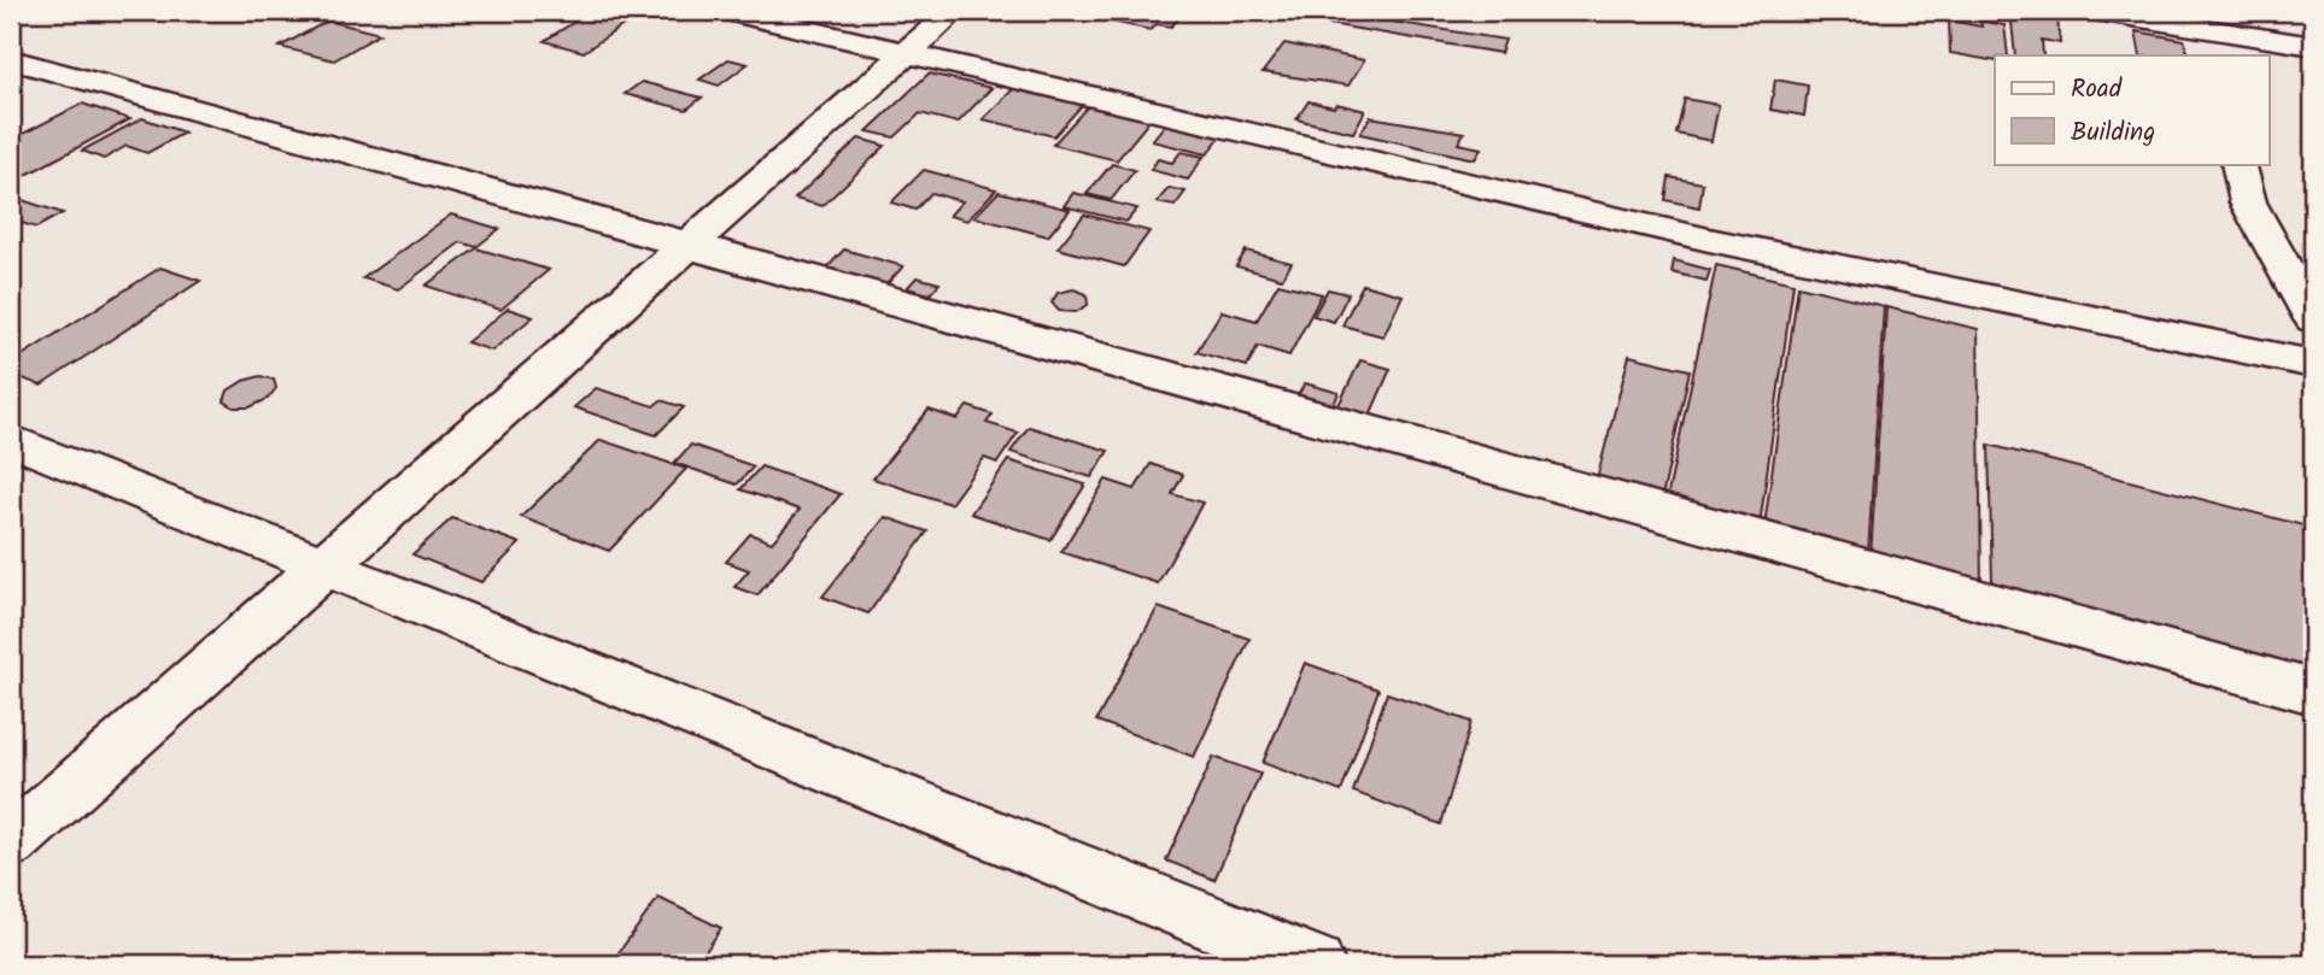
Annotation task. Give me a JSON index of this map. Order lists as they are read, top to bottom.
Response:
{
  "legend": ["Road", "Building"]
}
